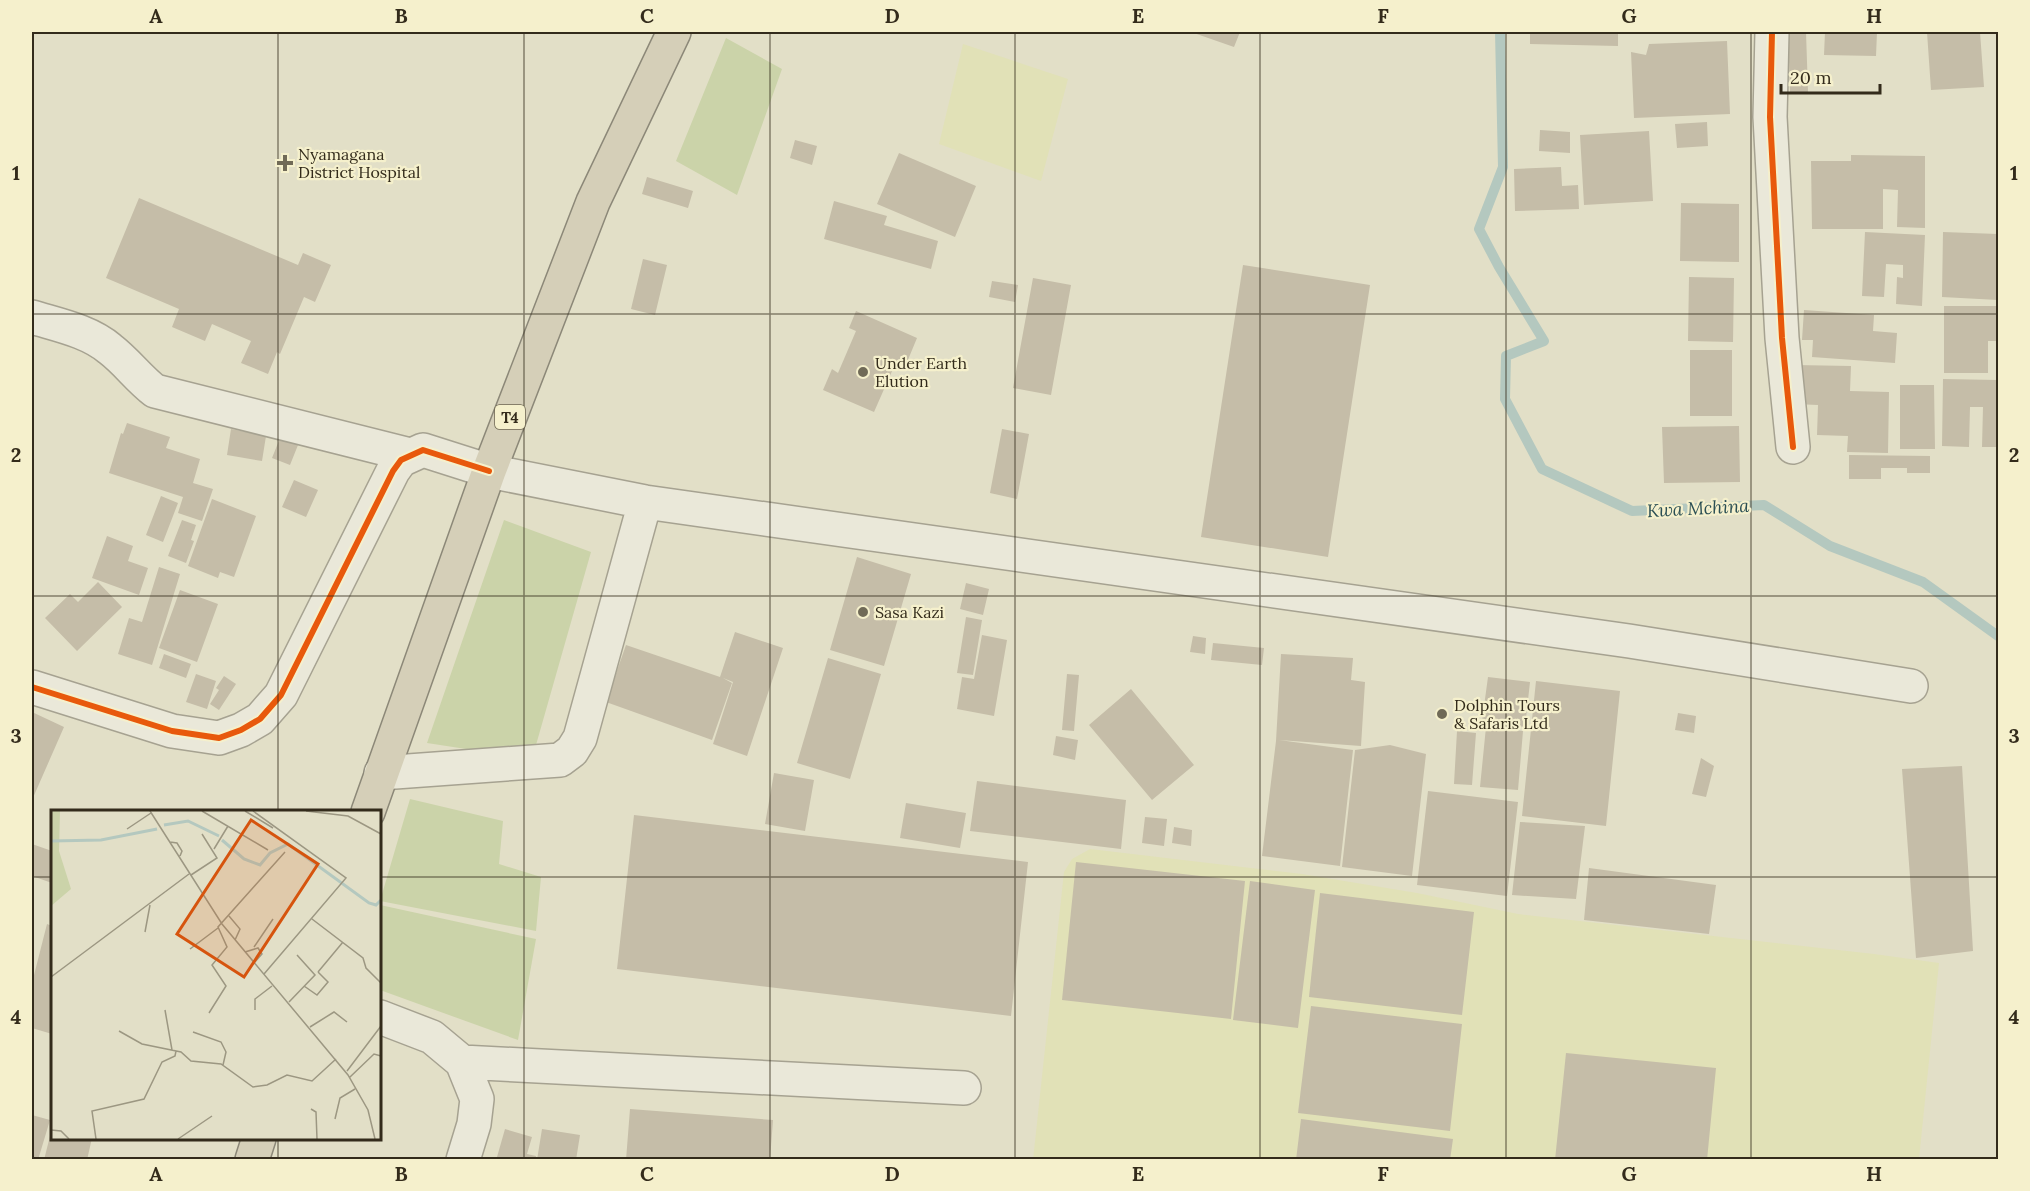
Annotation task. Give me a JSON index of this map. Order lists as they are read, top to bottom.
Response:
{
  "streets": {
    "highway": ["T4"]
  },
  "water": ["Kwa Mchina"],
  "places": {
    "health": ["Nyamagana District Hospital"],
    "other": ["Under Earth Elution", "Sasa Kazi", "Dolphin Tours & Safaris Ltd"]
  },
  "scale_bar": "20 m",
  "grid": {
    "columns": [
      "A",
      "B",
      "C",
      "D",
      "E",
      "F",
      "G",
      "H"
    ],
    "rows": [
      "1",
      "2",
      "3",
      "4"
    ]
  }
}
